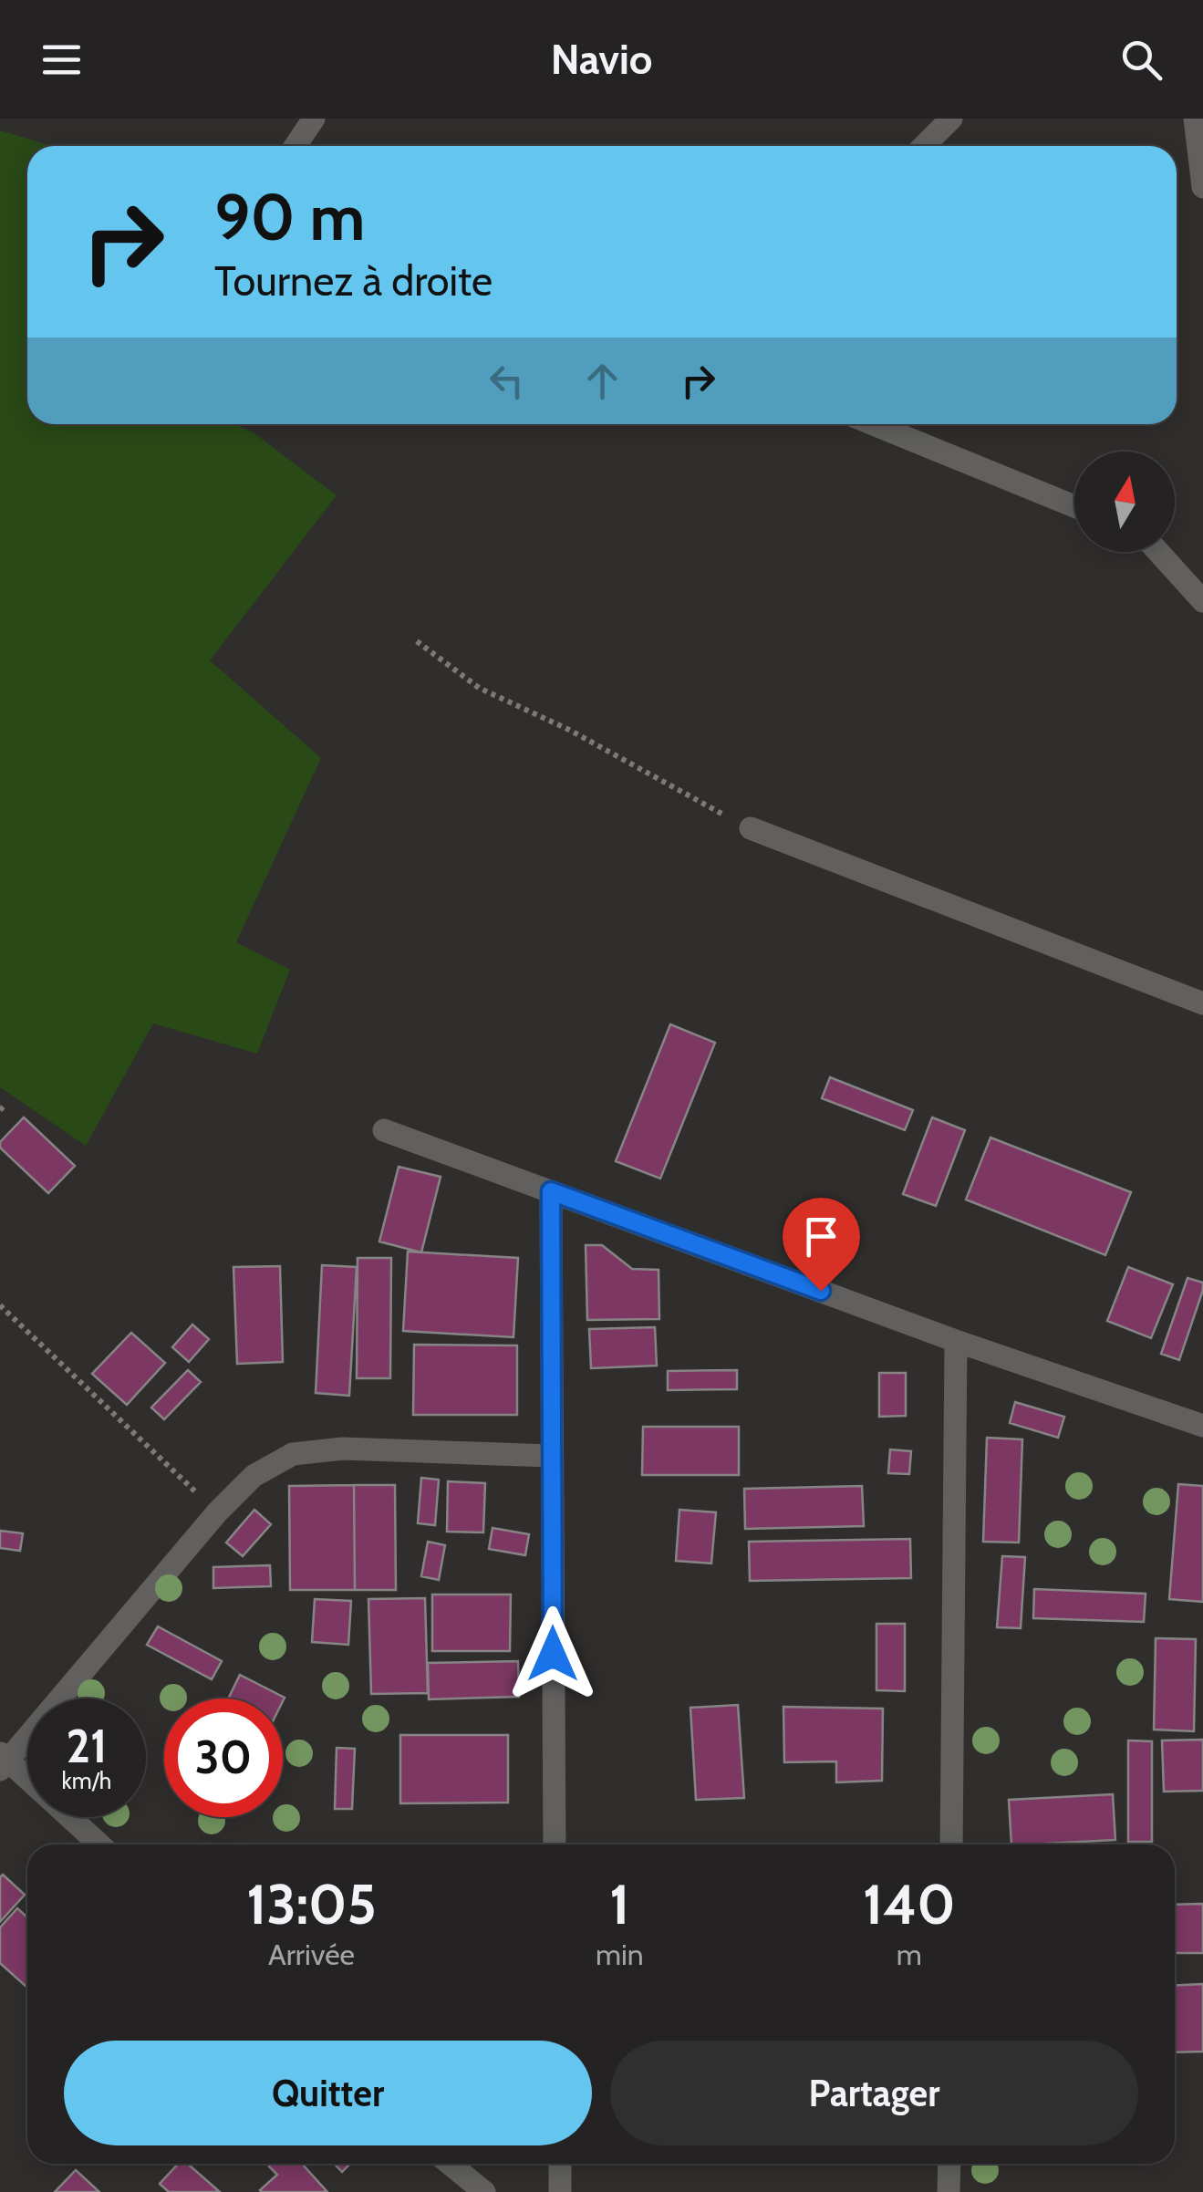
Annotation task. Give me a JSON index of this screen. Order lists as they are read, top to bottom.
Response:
{
  "north": "top",
  "page": {
    "header": "Navio",
    "turn": ["90 m", "Tournez à droite"],
    "speed": "21 km/h",
    "limit": "30",
    "eta": [
      "13:05",
      "Arrivée",
      "1",
      "min",
      "140",
      "m"
    ],
    "buttons": ["Quitter", "Partager"]
  }
}
